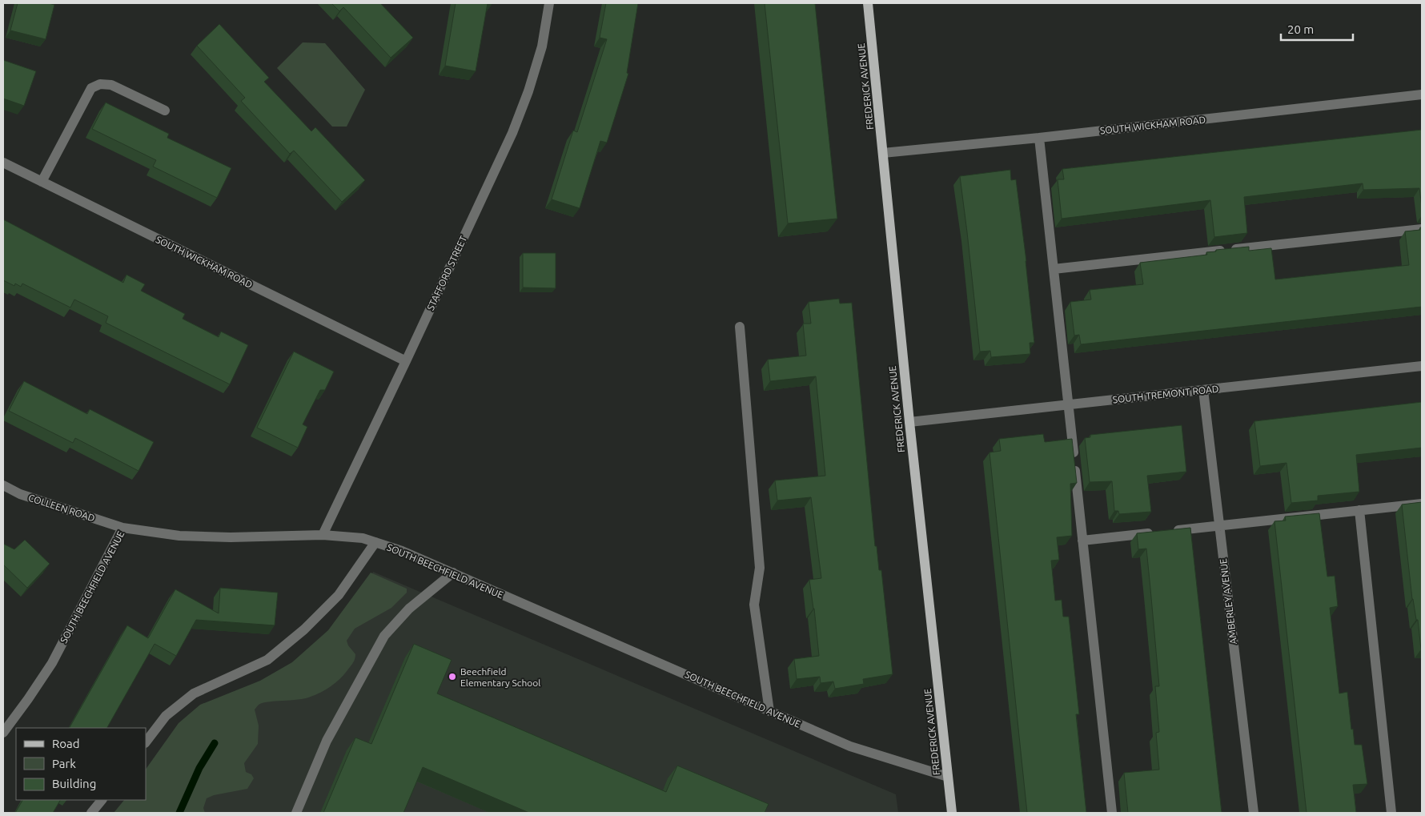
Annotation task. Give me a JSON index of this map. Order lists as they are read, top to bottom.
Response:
{
  "streets": {
    "main road": ["FREDERICK AVENUE"],
    "street": [
      "SOUTH WICKHAM ROAD",
      "STAFFORD STREET",
      "SOUTH TREMONT ROAD",
      "COLLEEN ROAD",
      "SOUTH BEECHFIELD AVENUE",
      "AMBERLEY AVENUE"
    ]
  },
  "crossings": [
    ["FREDERICK AVENUE", "SOUTH WICKHAM ROAD"],
    ["FREDERICK AVENUE", "SOUTH TREMONT ROAD"],
    ["FREDERICK AVENUE", "SOUTH BEECHFIELD AVENUE"],
    ["SOUTH WICKHAM ROAD", "STAFFORD STREET"],
    ["STAFFORD STREET", "SOUTH BEECHFIELD AVENUE"],
    ["SOUTH TREMONT ROAD", "AMBERLEY AVENUE"],
    ["COLLEEN ROAD", "SOUTH BEECHFIELD AVENUE"]
  ],
  "places": ["Beechfield Elementary School"],
  "legend": ["Road", "Park", "Building"],
  "scale_bar": "20 m"
}
